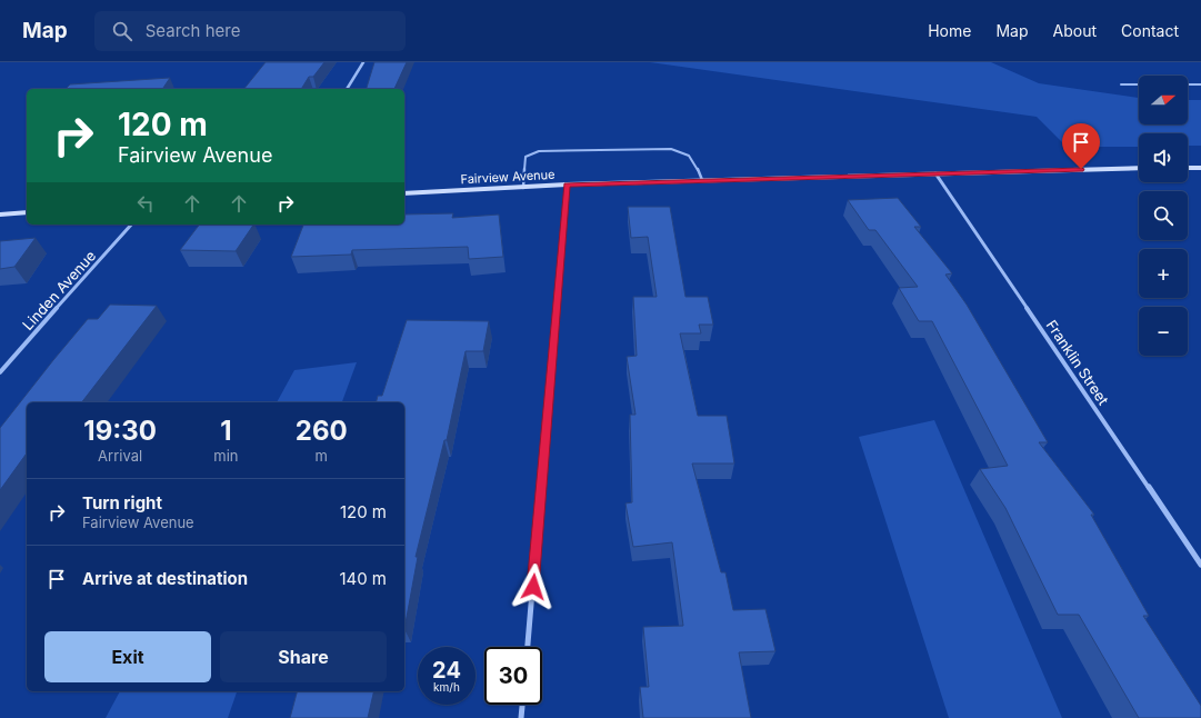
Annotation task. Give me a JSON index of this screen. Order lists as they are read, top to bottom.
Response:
{
  "streets": {
    "main road": ["Fairview Avenue"],
    "street": ["Linden Avenue", "Franklin Street"]
  },
  "crossings": [
    ["Fairview Avenue", "Franklin Street"]
  ],
  "north": "right",
  "page": {
    "header": "Map",
    "search": "Search here",
    "nav": [
      "Home",
      "Map",
      "About",
      "Contact"
    ],
    "map_buttons": ["+", "−"],
    "turn": ["120 m", "Fairview Avenue"],
    "eta": [
      "19:30",
      "Arrival",
      "1",
      "min",
      "260",
      "m"
    ],
    "list": [
      {
        "name": "Turn right",
        "note": "Fairview Avenue",
        "value": "120 m"
      },
      {
        "name": "Arrive at destination",
        "value": "140 m"
      }
    ],
    "buttons": ["Exit", "Share"],
    "speed": "24 km/h",
    "limit": "30"
  }
}
